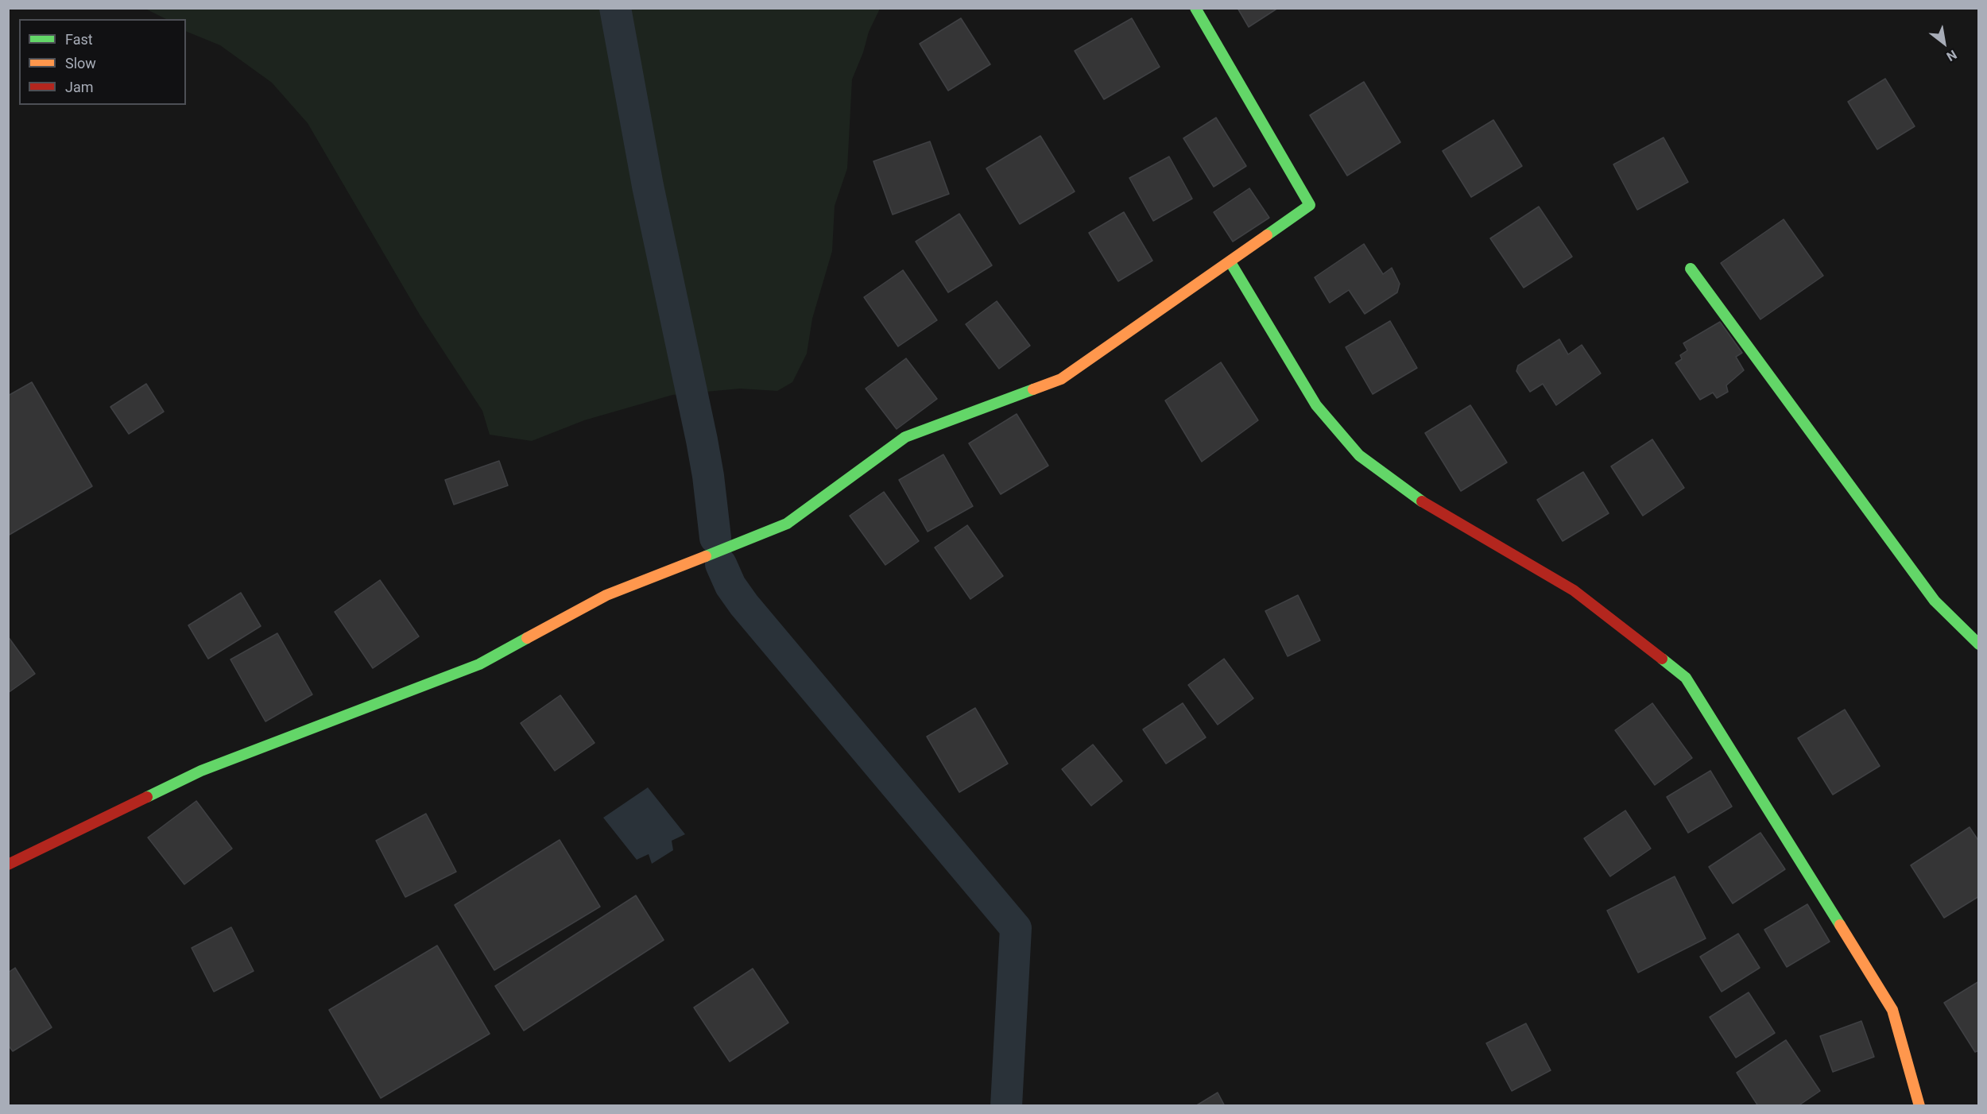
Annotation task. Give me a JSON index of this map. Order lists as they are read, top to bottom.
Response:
{
  "legend": ["Fast", "Slow", "Jam"],
  "north": "bottom right"
}
